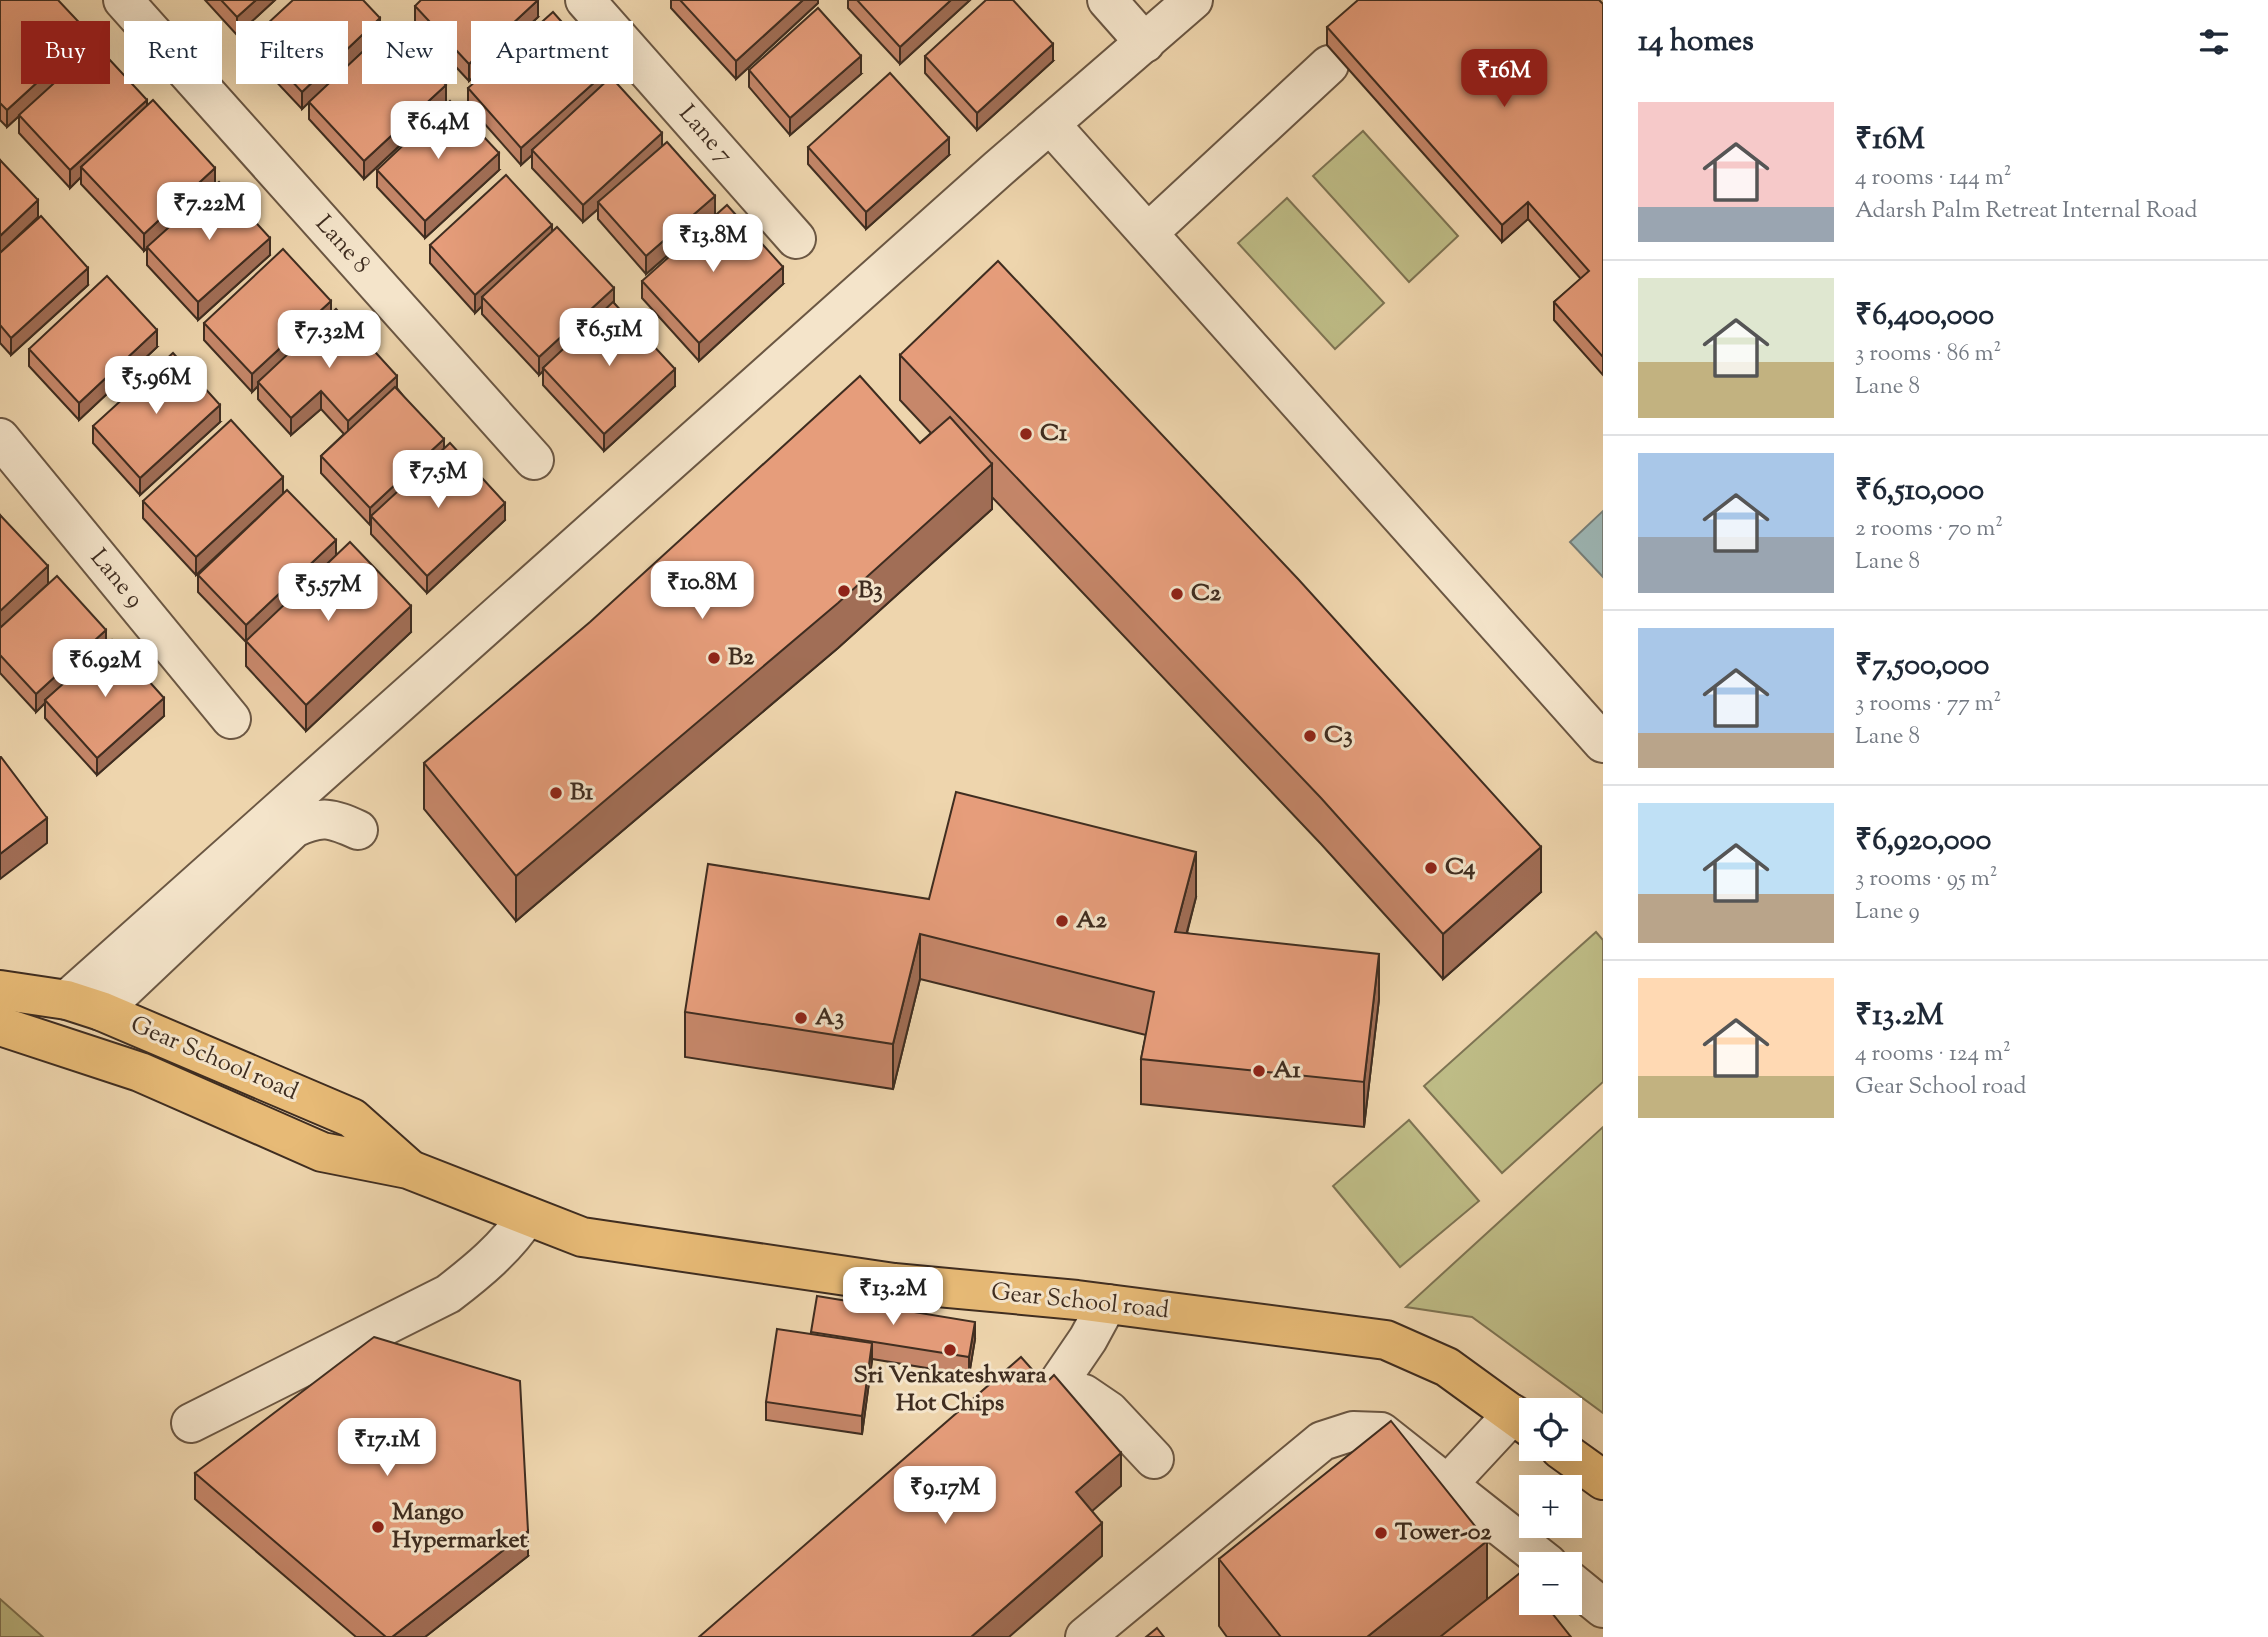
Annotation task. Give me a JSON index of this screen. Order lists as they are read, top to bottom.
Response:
{
  "streets": {
    "main road": ["Gear School road"],
    "street": ["Lane 7", "Lane 8", "Lane 9"]
  },
  "places": [
    "C1",
    "B3",
    "C2",
    "B2",
    "C3",
    "B1",
    "C4",
    "A2",
    "A3",
    "A1",
    "Sri Venkateshwara Hot Chips",
    "Mango Hypermarket",
    "Tower-02"
  ],
  "page": {
    "heading": "14 homes",
    "chip": [
      "Buy",
      "Rent",
      "Filters",
      "New",
      "Apartment"
    ],
    "price": [
      "₹16M",
      "₹6.4M",
      "₹7.22M",
      "₹13.8M",
      "₹6.51M",
      "₹7.32M",
      "₹5.96M",
      "₹7.5M",
      "₹10.8M",
      "₹5.57M",
      "₹6.92M",
      "₹13.2M",
      "₹17.1M",
      "₹9.17M"
    ],
    "list": [
      {
        "name": "₹16M",
        "note": "4 rooms · 144 m² · Adarsh Palm Retreat Internal Road"
      },
      {
        "name": "₹6,400,000",
        "note": "3 rooms · 86 m² · Lane 8"
      },
      {
        "name": "₹6,510,000",
        "note": "2 rooms · 70 m² · Lane 8"
      },
      {
        "name": "₹7,500,000",
        "note": "3 rooms · 77 m² · Lane 8"
      },
      {
        "name": "₹6,920,000",
        "note": "3 rooms · 95 m² · Lane 9"
      },
      {
        "name": "₹13.2M",
        "note": "4 rooms · 124 m² · Gear School road"
      }
    ],
    "map_buttons": ["+", "−"]
  }
}
